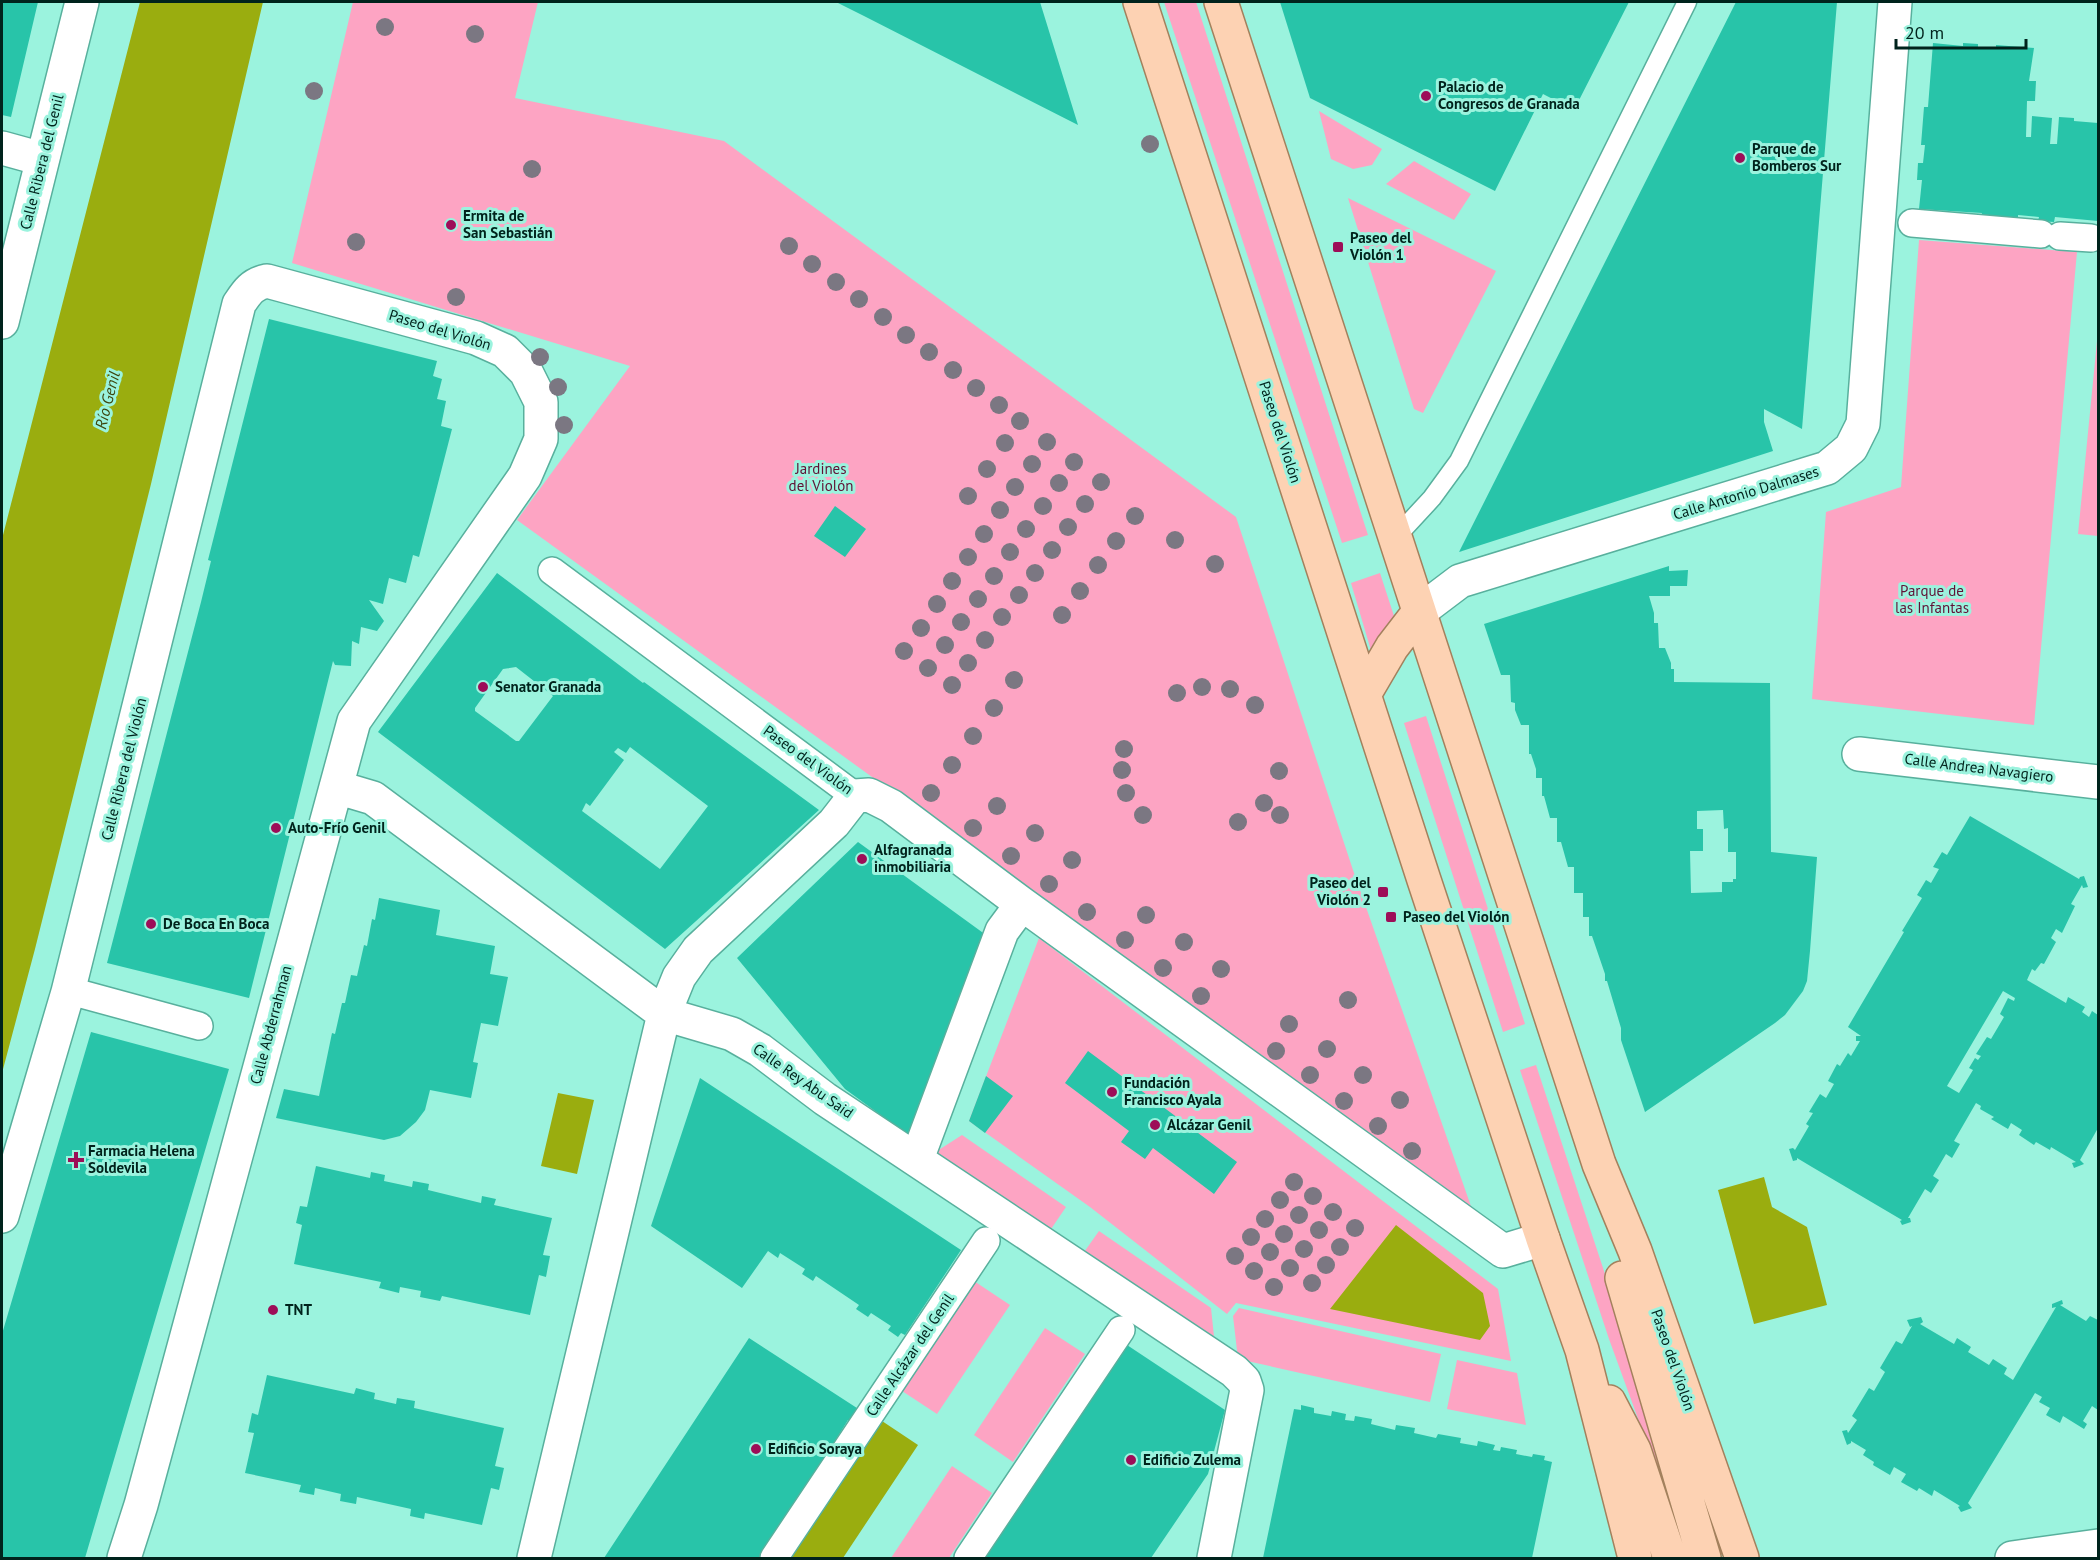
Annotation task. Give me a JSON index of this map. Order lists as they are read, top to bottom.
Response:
{
  "streets": {
    "main road": ["Paseo del Violón"],
    "street": [
      "Calle Ribera del Genil",
      "Calle Antonio Dalmases",
      "Calle Andrea Navagiero",
      "Calle Ribera del Violón",
      "Calle Abderrahman",
      "Calle Rey Abu Said",
      "Calle Alcázar del Genil"
    ]
  },
  "crossings": [
    ["Paseo del Violón", "Calle Antonio Dalmases"],
    ["Paseo del Violón", "Calle Ribera del Violón"],
    ["Paseo del Violón", "Calle Abderrahman"]
  ],
  "water": ["Río Genil"],
  "parks": ["Jardines del Violón", "Parque de las Infantas"],
  "places": {
    "other": [
      "Palacio de Congresos de Granada",
      "Parque de Bomberos Sur",
      "Ermita de San Sebastián",
      "Senator Granada",
      "Auto-Frío Genil",
      "Alfagranada inmobiliaria",
      "De Boca En Boca",
      "Fundación Francisco Ayala",
      "Alcázar Genil",
      "TNT",
      "Edificio Soraya",
      "Edificio Zulema"
    ],
    "transit": ["Paseo del Violón 1", "Paseo del Violón 2", "Paseo del Violón"],
    "health": ["Farmacia Helena Soldevila"]
  },
  "scale_bar": "20 m"
}
